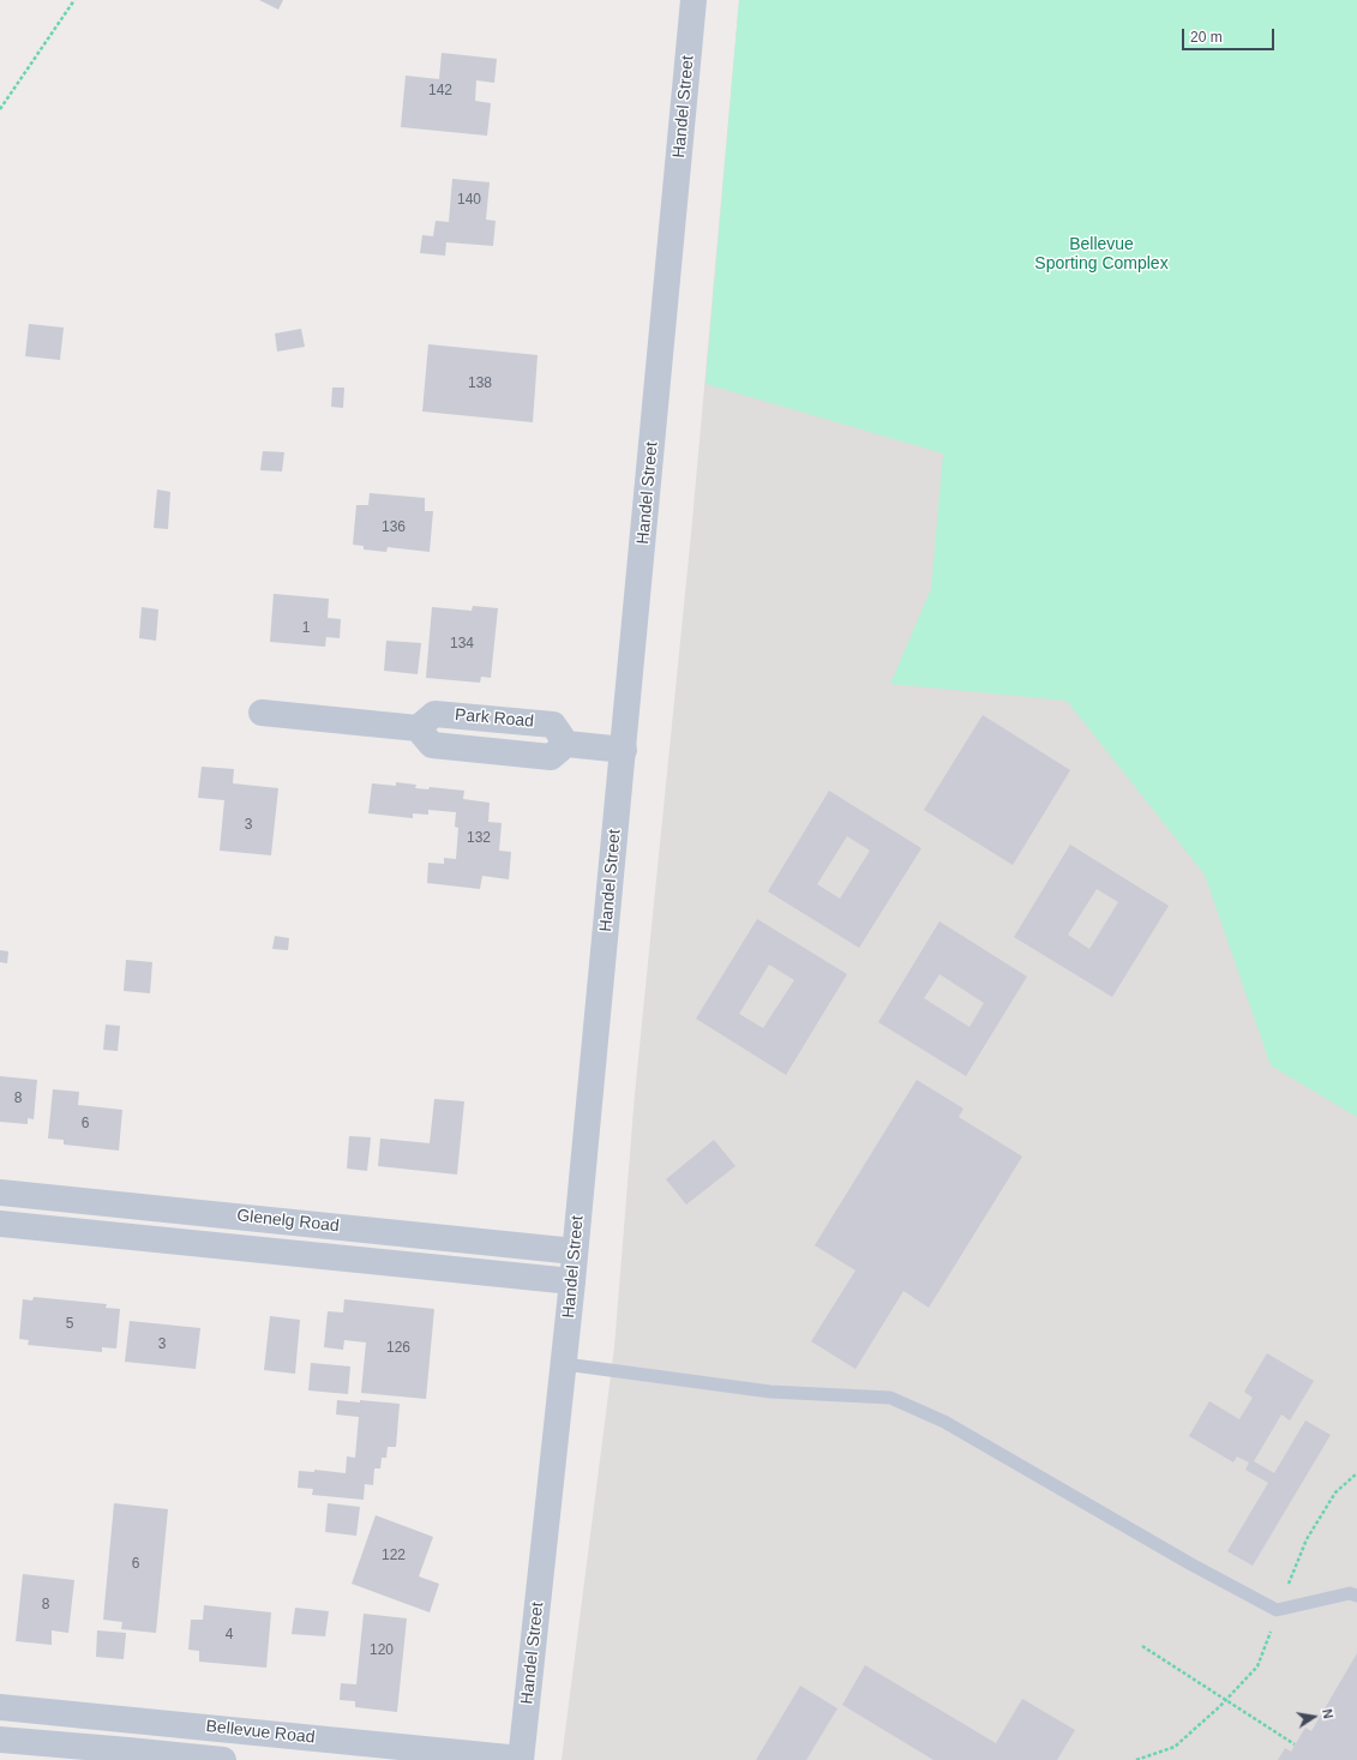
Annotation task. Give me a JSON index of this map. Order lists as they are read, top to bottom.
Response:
{
  "streets": {
    "street": [
      "Handel Street",
      "Park Road",
      "Glenelg Road",
      "Bellevue Road"
    ]
  },
  "crossings": [
    ["Handel Street", "Park Road"],
    ["Handel Street", "Glenelg Road"],
    ["Handel Street", "Bellevue Road"]
  ],
  "parks": ["Bellevue Sporting Complex"],
  "house_numbers": [
    "142",
    "140",
    "138",
    "136",
    "1",
    "134",
    "3",
    "132",
    "8",
    "6",
    "5",
    "3",
    "126",
    "122",
    "6",
    "8",
    "4",
    "120"
  ],
  "scale_bar": "20 m",
  "north": "right"
}
